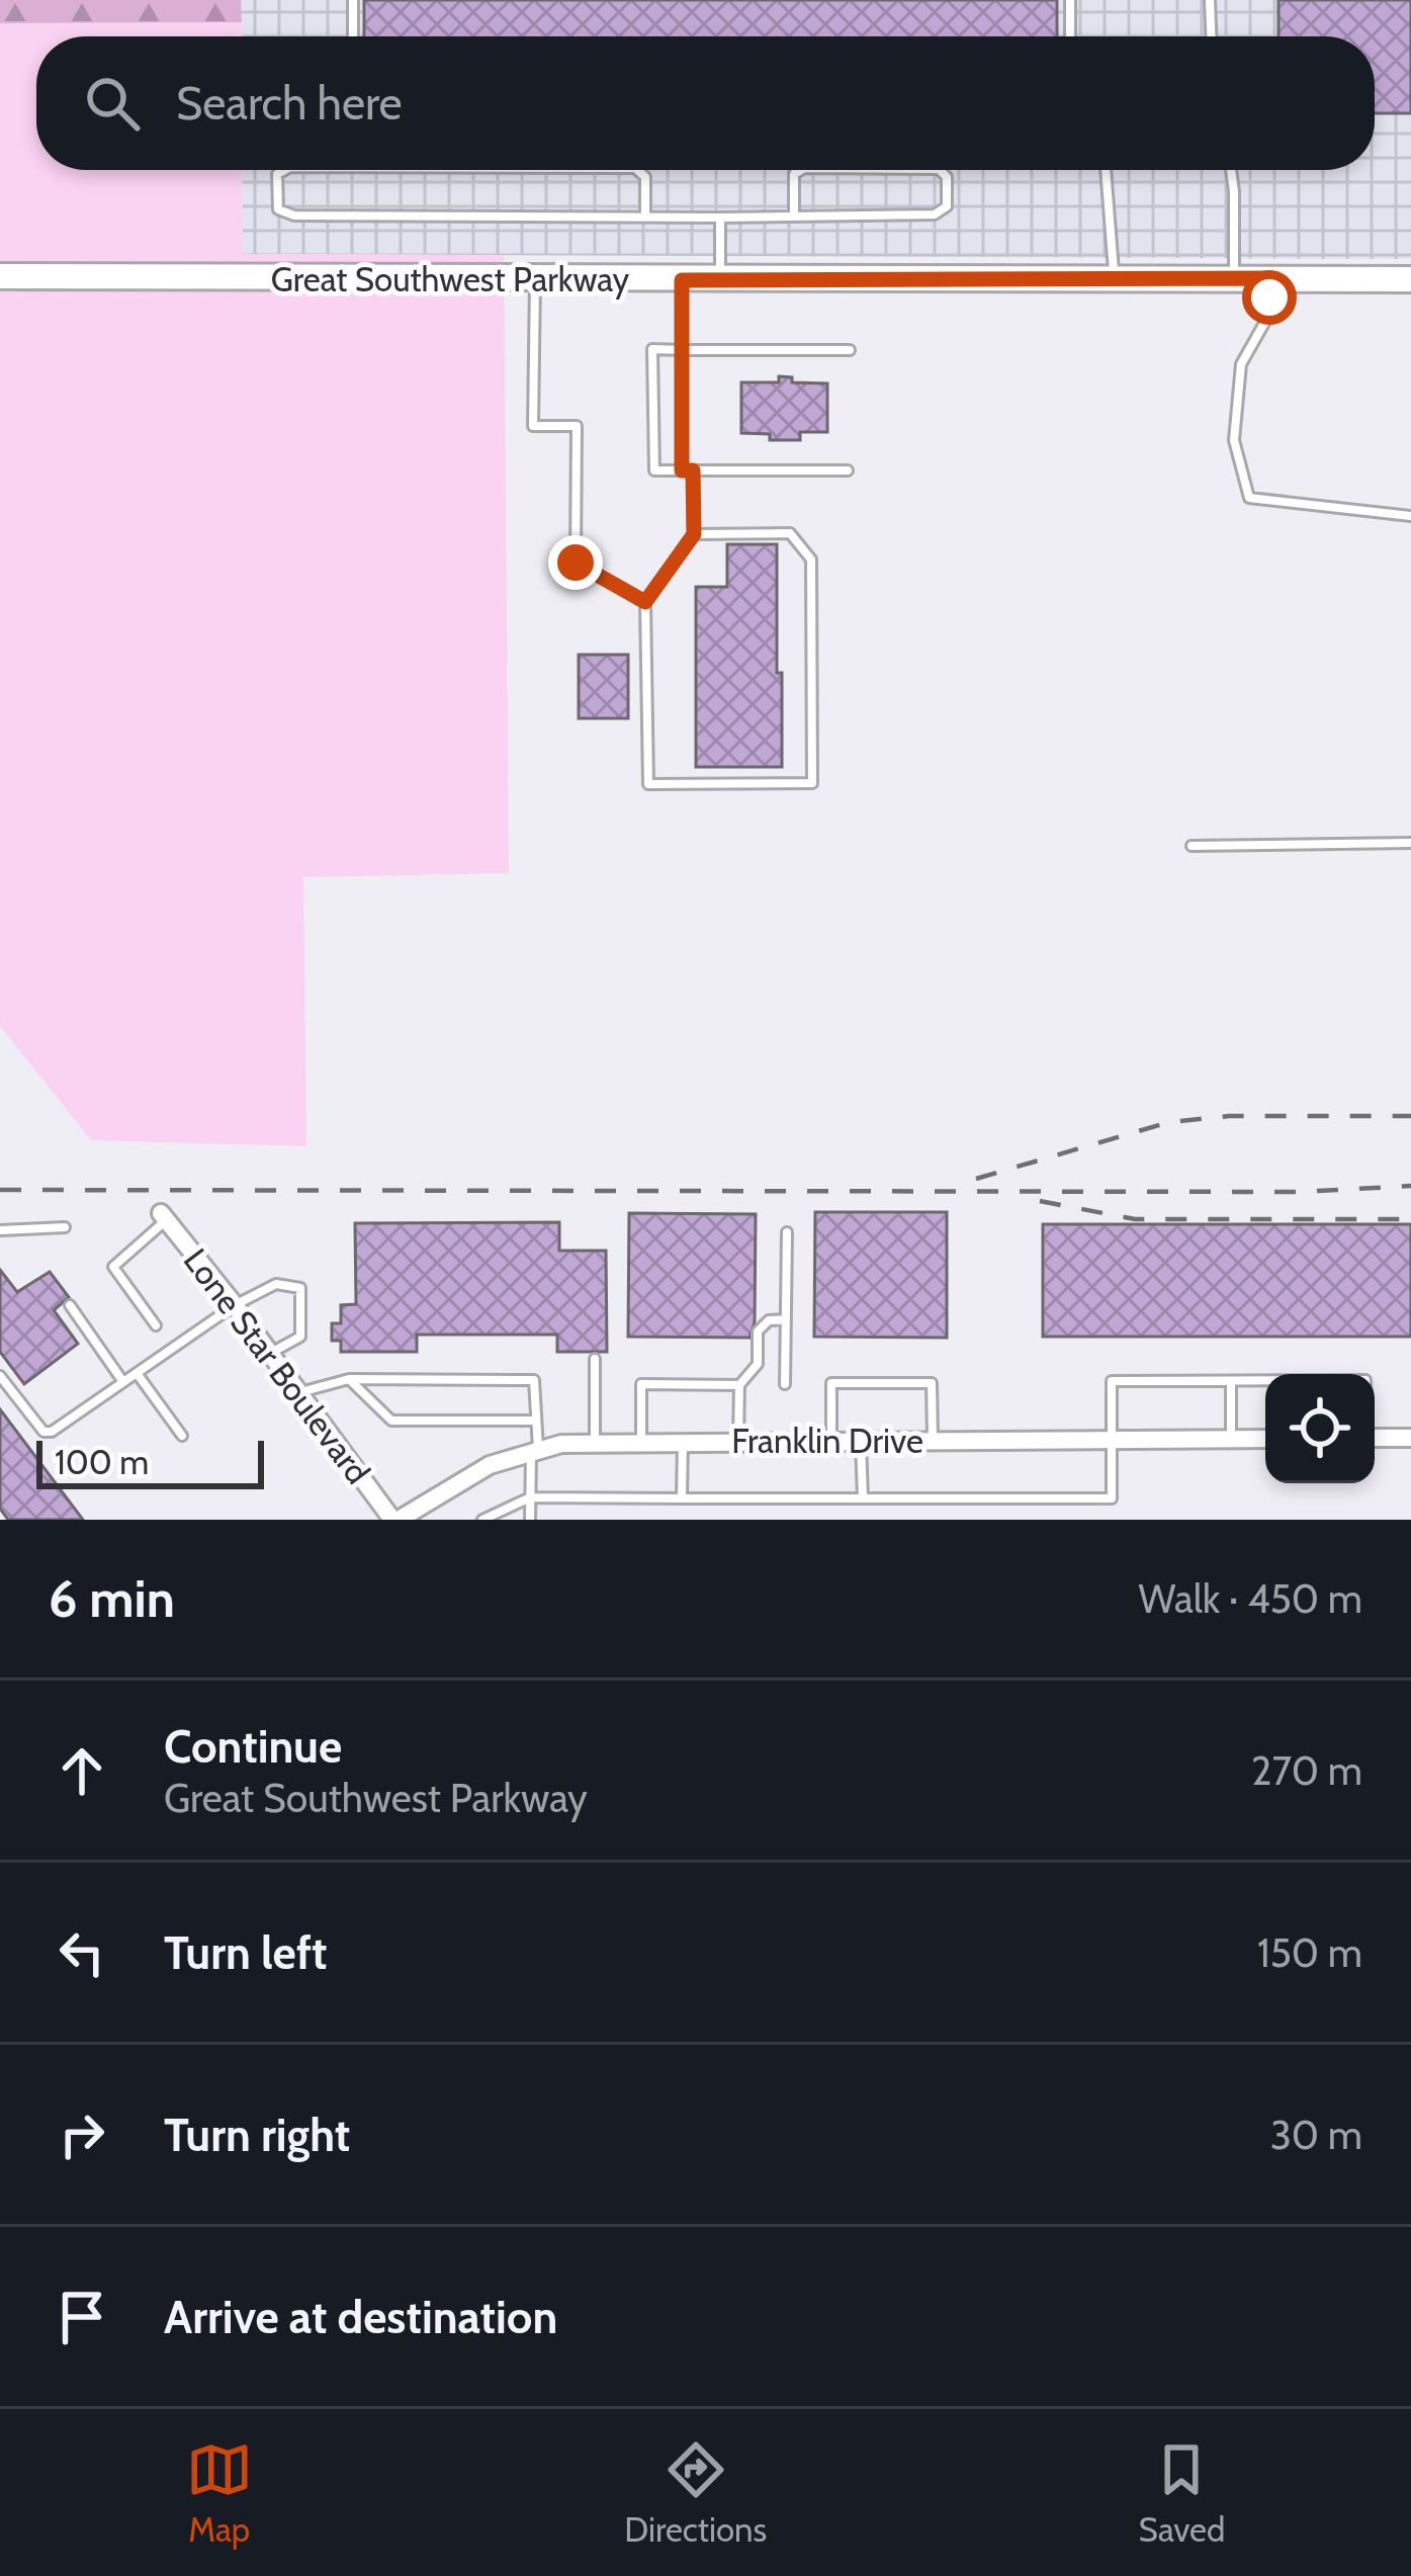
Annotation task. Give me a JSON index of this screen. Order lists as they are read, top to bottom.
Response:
{
  "streets": {
    "street": ["Great Southwest Parkway", "Lone Star Boulevard", "Franklin Drive"]
  },
  "crossings": [
    ["Lone Star Boulevard", "Franklin Drive"]
  ],
  "scale_bar": "100 m",
  "page": {
    "search": "Search here",
    "scale": "100 m",
    "heading": ["6 min", "Walk · 450 m"],
    "list": [
      ["Continue", "Great Southwest Parkway", "270 m"],
      ["Turn left", "150 m"],
      ["Turn right", "30 m"],
      "Arrive at destination"
    ],
    "nav": ["Map", "Directions", "Saved"]
  }
}
